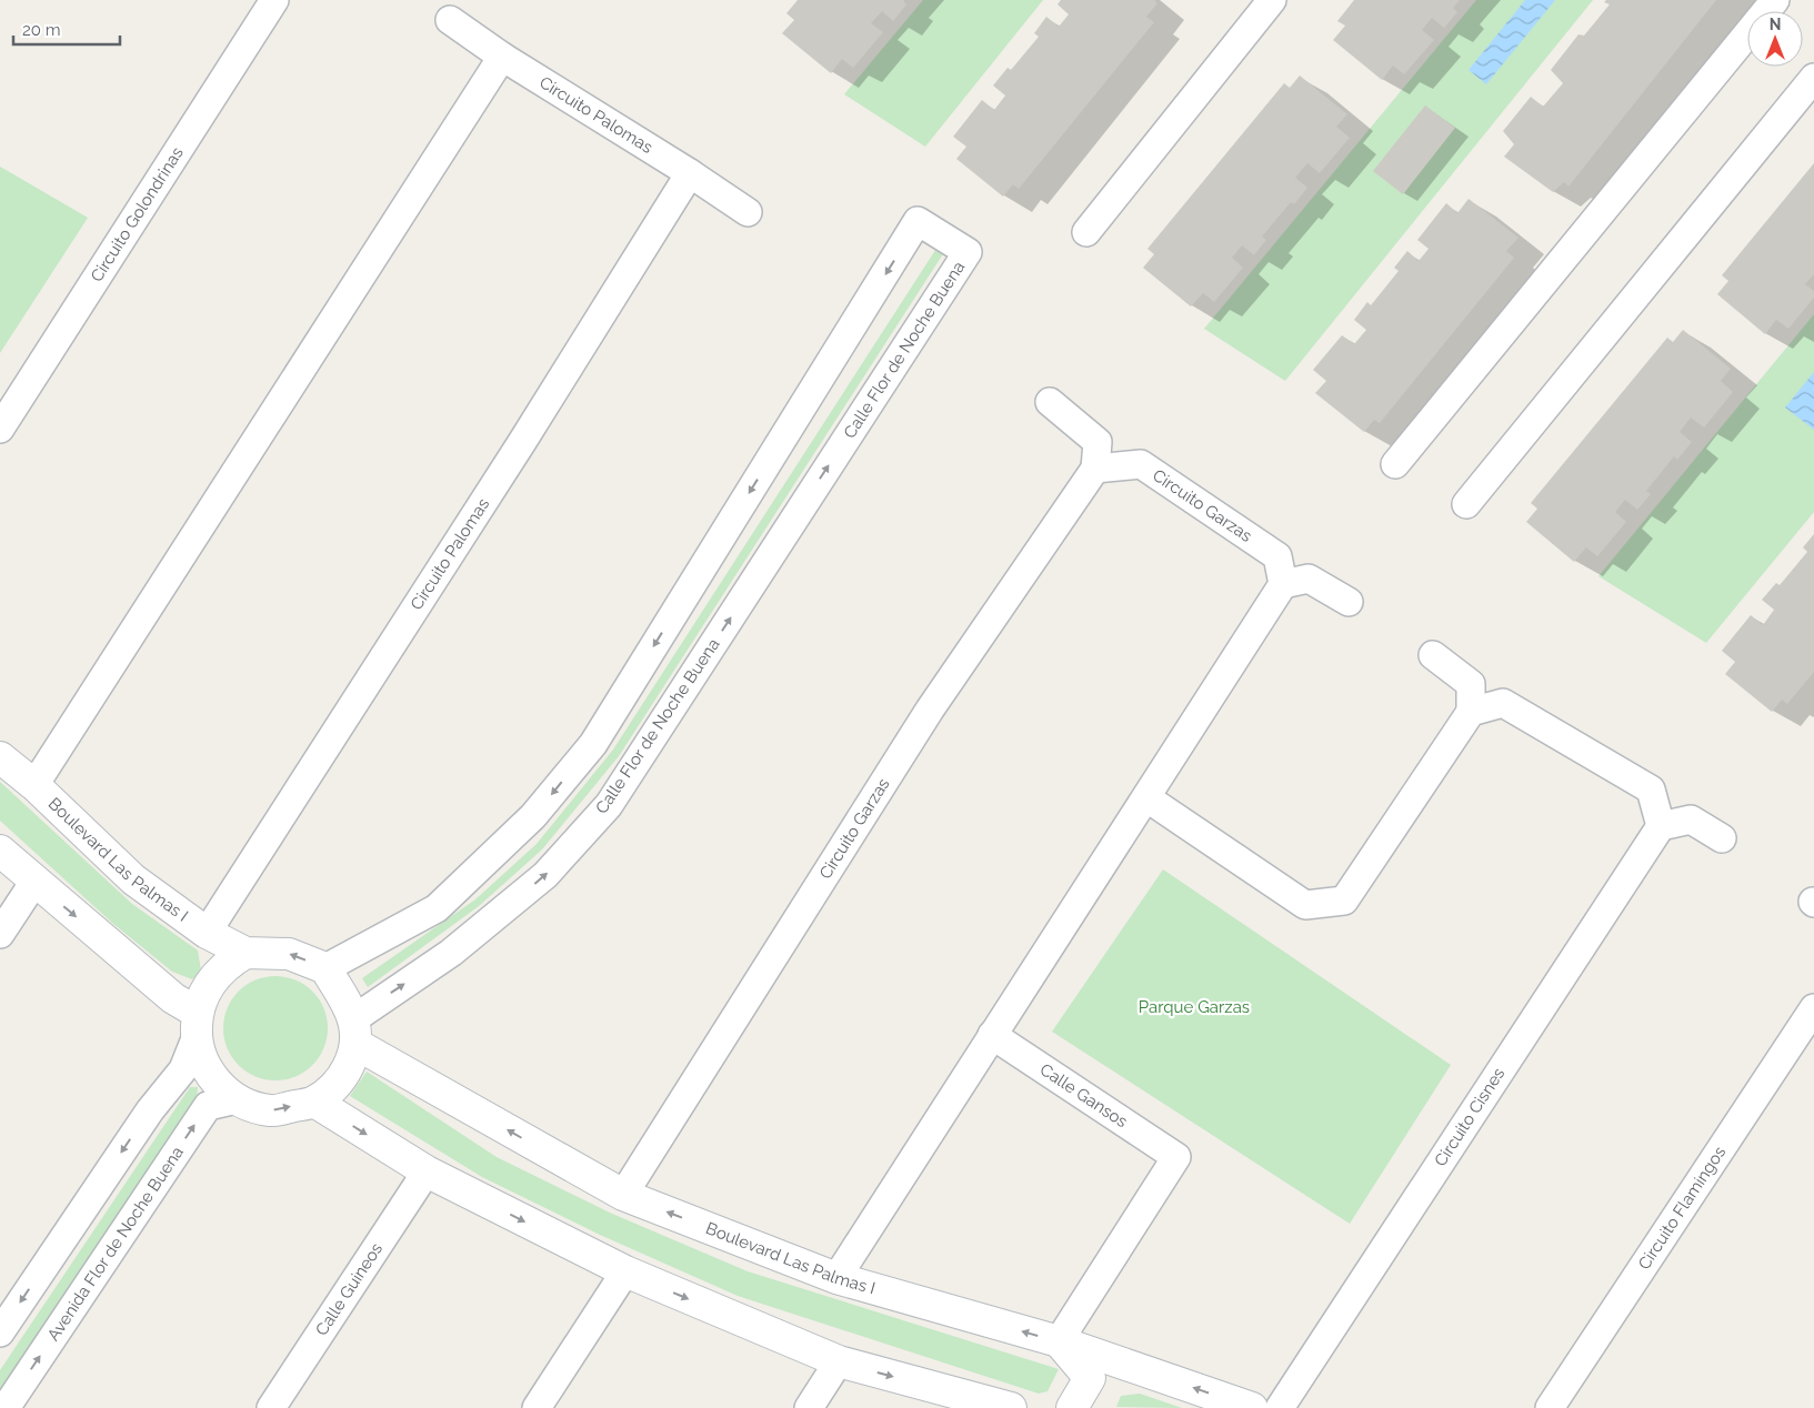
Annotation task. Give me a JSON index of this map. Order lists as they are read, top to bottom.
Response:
{
  "streets": {
    "street": [
      "Circuito Palomas",
      "Circuito Golondrinas",
      "Calle Flor de Noche Buena",
      "Circuito Garzas",
      "Boulevard Las Palmas I",
      "Calle Gansos",
      "Circuito Cisnes",
      "Circuito Flamingos",
      "Avenida Flor de Noche Buena",
      "Calle Guineos"
    ]
  },
  "crossings": [
    ["Circuito Palomas", "Boulevard Las Palmas I"],
    ["Calle Flor de Noche Buena", "Boulevard Las Palmas I"],
    ["Calle Flor de Noche Buena", "Avenida Flor de Noche Buena"],
    ["Circuito Garzas", "Boulevard Las Palmas I"],
    ["Boulevard Las Palmas I", "Calle Gansos"],
    ["Boulevard Las Palmas I", "Avenida Flor de Noche Buena"]
  ],
  "parks": ["Parque Garzas"],
  "scale_bar": "20 m",
  "north": "top"
}
